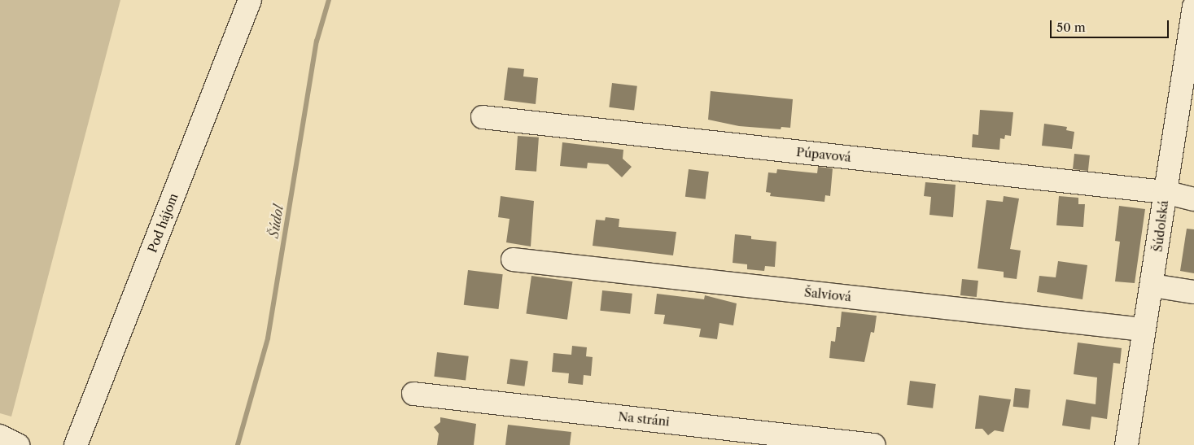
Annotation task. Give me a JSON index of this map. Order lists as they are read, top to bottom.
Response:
{
  "streets": {
    "street": [
      "Púpavová",
      "Pod hájom",
      "Šúdolská",
      "Šalviová",
      "Na stráni"
    ]
  },
  "crossings": [
    ["Púpavová", "Šúdolská"],
    ["Šúdolská", "Šalviová"]
  ],
  "water": ["Šúdol"],
  "scale_bar": "50 m"
}
